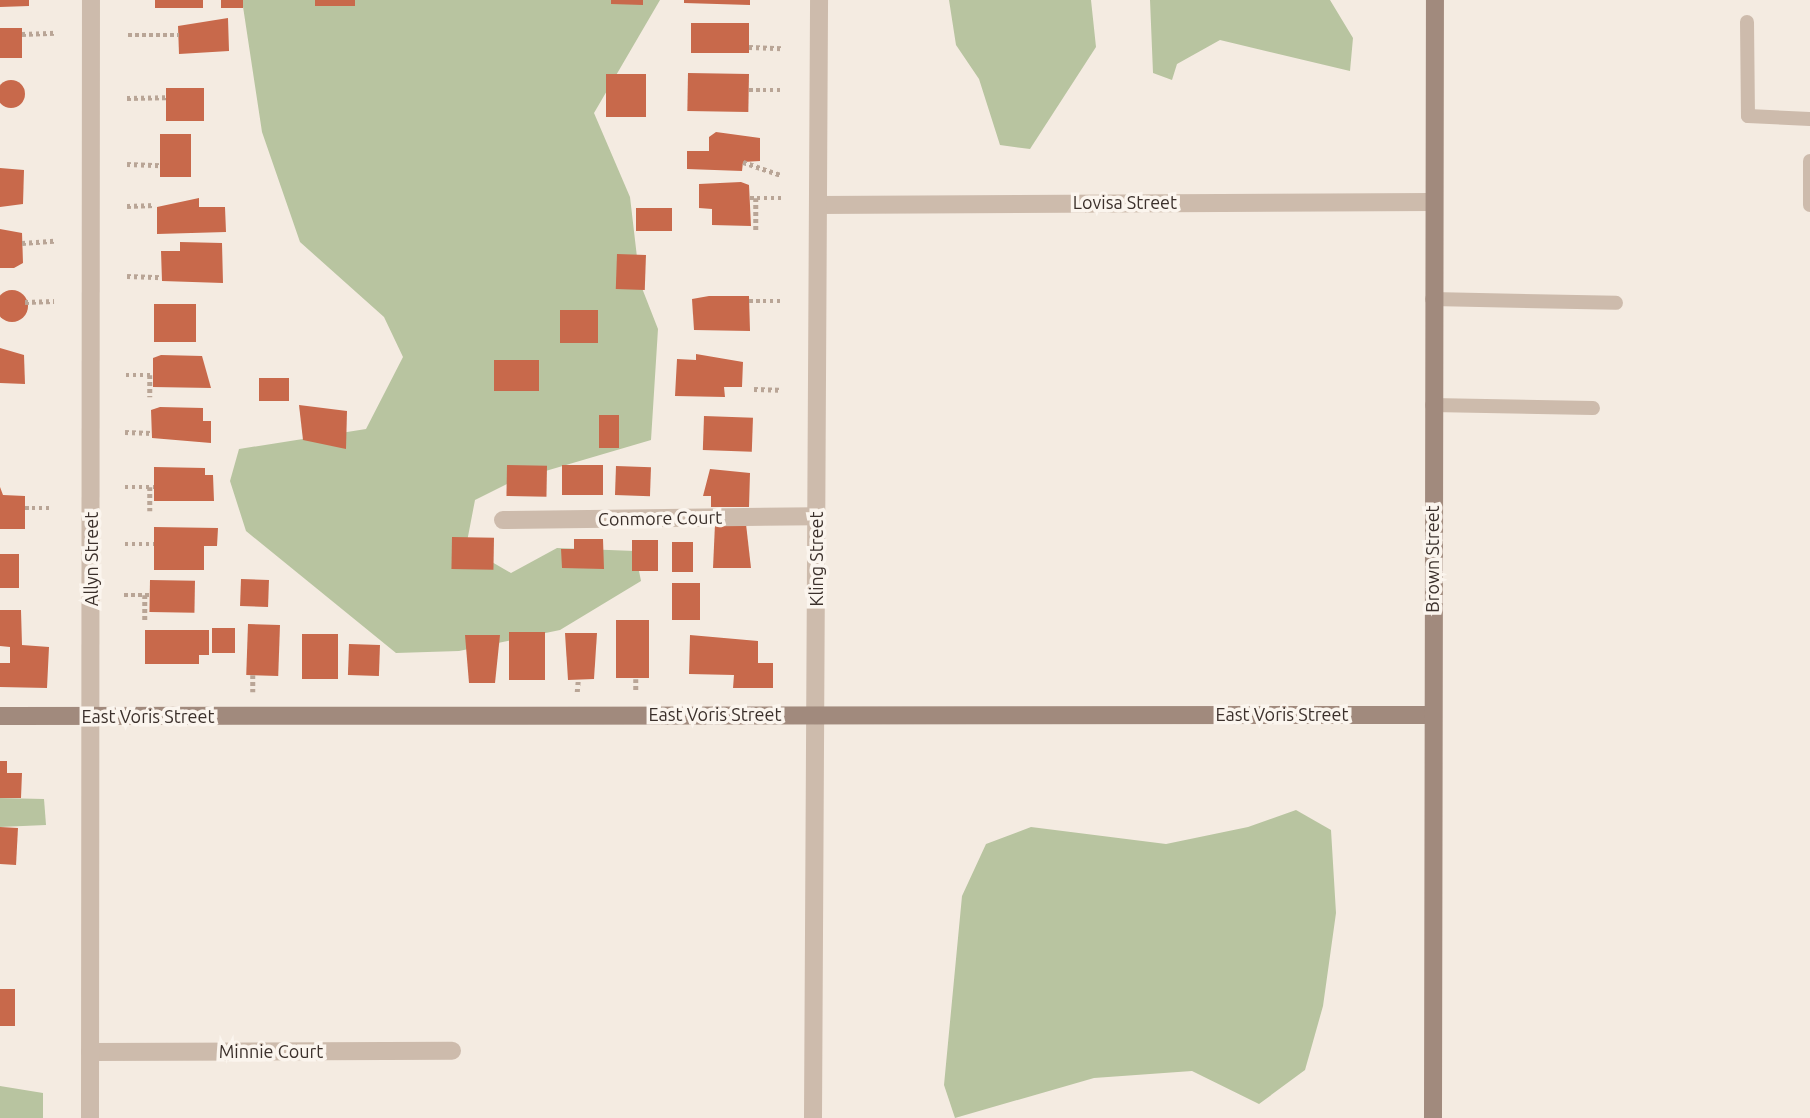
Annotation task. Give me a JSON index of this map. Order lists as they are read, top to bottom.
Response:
{
  "streets": {
    "street": [
      "Lovisa Street",
      "Conmore Court",
      "Allyn Street",
      "Kling Street",
      "Brown Street",
      "East Voris Street",
      "Minnie Court"
    ]
  },
  "crossings": [
    ["Lovisa Street", "Kling Street"],
    ["Lovisa Street", "Brown Street"],
    ["Conmore Court", "Kling Street"],
    ["Allyn Street", "East Voris Street"],
    ["Allyn Street", "Minnie Court"],
    ["Kling Street", "East Voris Street"],
    ["Brown Street", "East Voris Street"]
  ]
}
